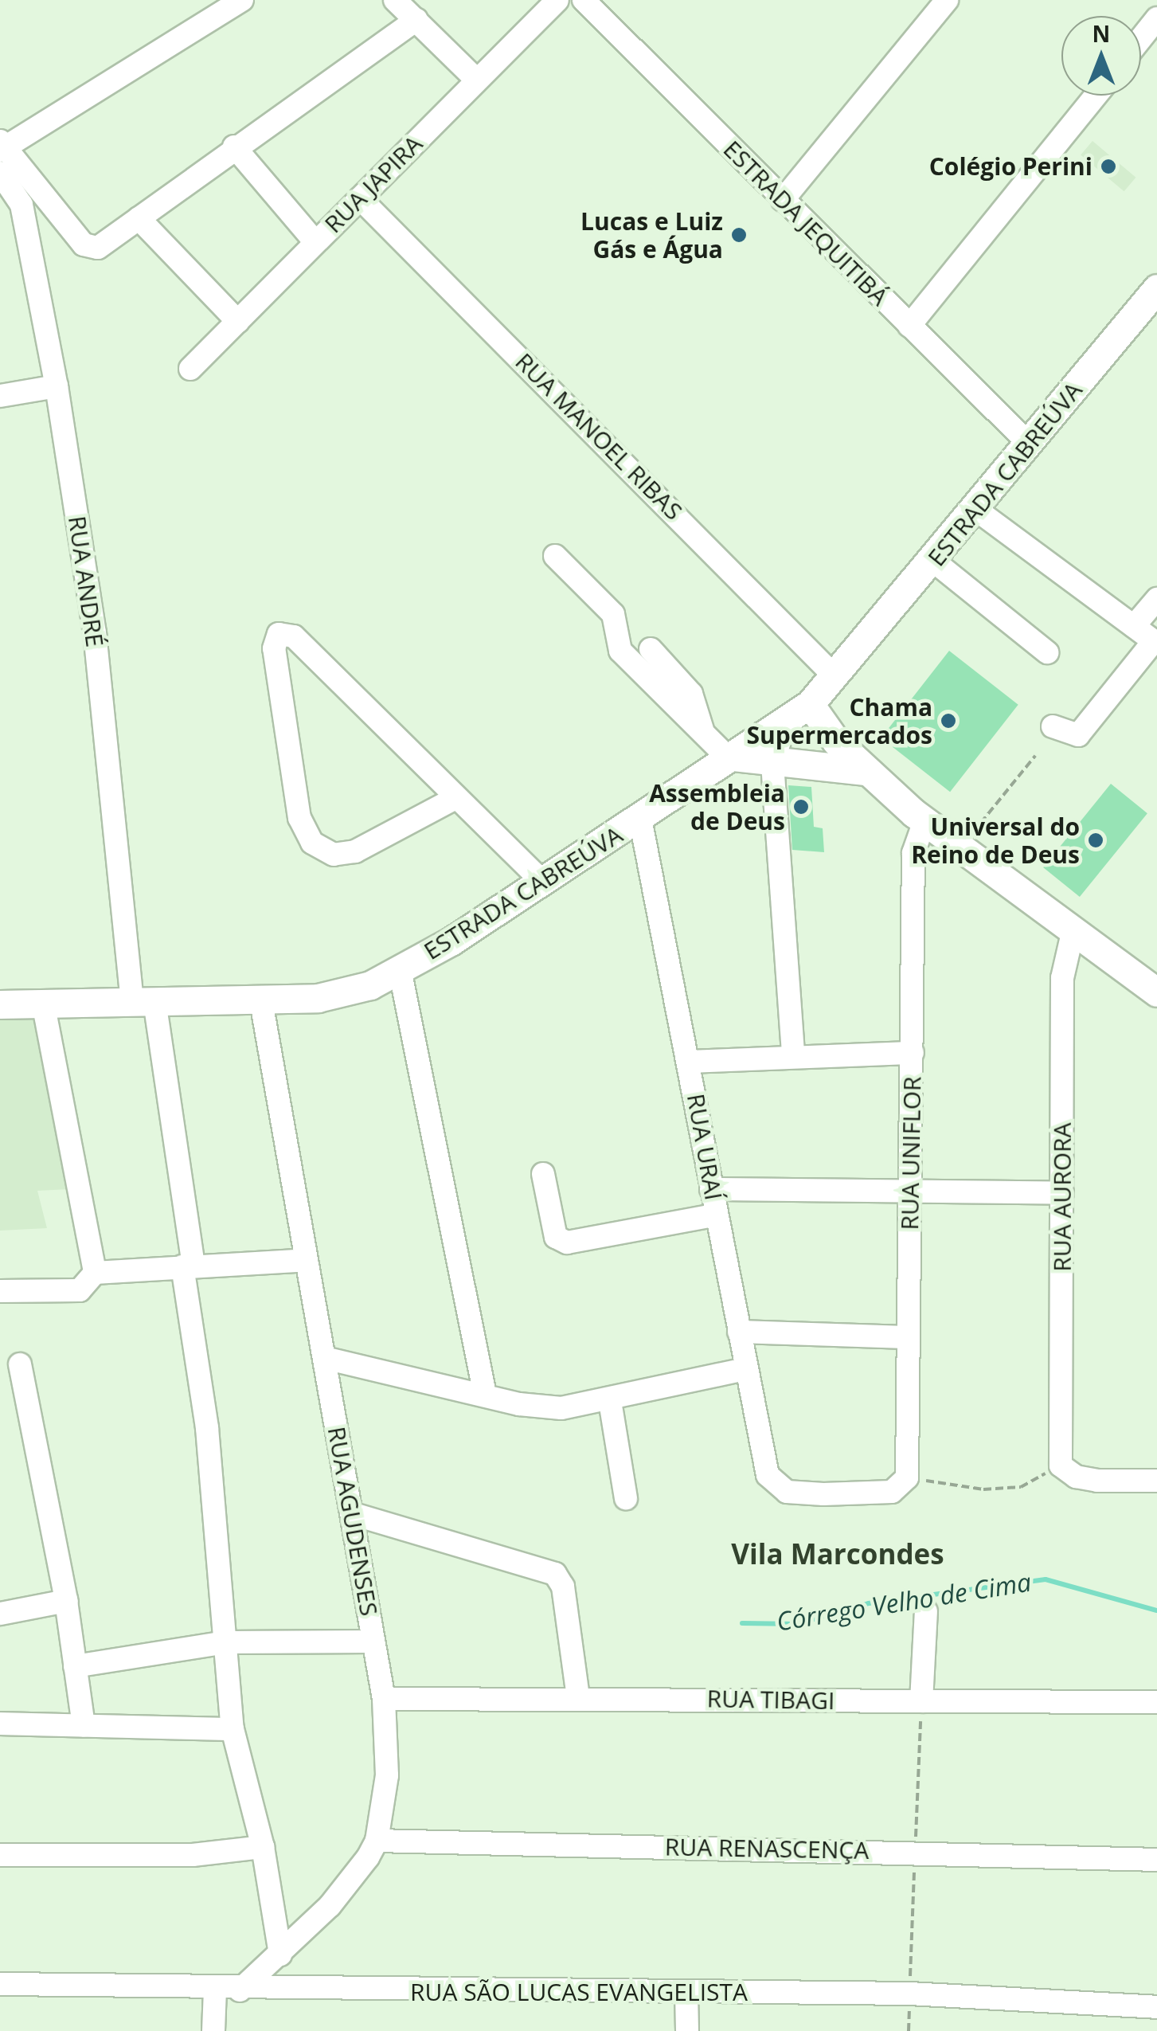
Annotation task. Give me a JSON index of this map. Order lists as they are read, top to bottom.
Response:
{
  "streets": {
    "main road": ["ESTRADA CABREÚVA"],
    "street": [
      "RUA JAPIRA",
      "ESTRADA JEQUITIBÁ",
      "RUA MANOEL RIBAS",
      "RUA ANDRÉ",
      "RUA URAÍ",
      "RUA UNIFLOR",
      "RUA AURORA",
      "RUA AGUDENSES",
      "RUA TIBAGI",
      "RUA RENASCENÇA",
      "RUA SÃO LUCAS EVANGELISTA"
    ]
  },
  "crossings": [
    ["RUA JAPIRA", "RUA MANOEL RIBAS"],
    ["ESTRADA JEQUITIBÁ", "ESTRADA CABREÚVA"],
    ["RUA MANOEL RIBAS", "ESTRADA CABREÚVA"],
    ["ESTRADA CABREÚVA", "RUA ANDRÉ"],
    ["ESTRADA CABREÚVA", "RUA URAÍ"],
    ["ESTRADA CABREÚVA", "RUA AGUDENSES"],
    ["RUA ANDRÉ", "RUA AGUDENSES"],
    ["RUA URAÍ", "RUA UNIFLOR"],
    ["RUA AGUDENSES", "RUA TIBAGI"],
    ["RUA AGUDENSES", "RUA RENASCENÇA"],
    ["RUA AGUDENSES", "RUA SÃO LUCAS EVANGELISTA"]
  ],
  "districts": ["Vila Marcondes"],
  "water": ["Córrego Velho de Cima"],
  "places": [
    "Colégio Perini",
    "Lucas e Luiz Gás e Água",
    "Chama Supermercados",
    "Assembleia de Deus",
    "Universal do Reino de Deus"
  ],
  "north": "top"
}
